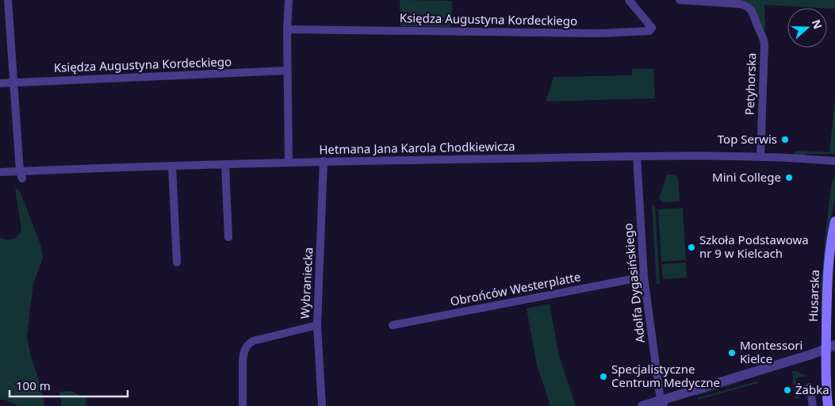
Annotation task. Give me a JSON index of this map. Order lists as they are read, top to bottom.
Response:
{
  "streets": {
    "main road": ["Husarska"],
    "street": [
      "Księdza Augustyna Kordeckiego",
      "Petyhorska",
      "Hetmana Jana Karola Chodkiewicza",
      "Wybraniecka",
      "Adolfa Dygasińskiego",
      "Obrońców Westerplatte"
    ]
  },
  "crossings": [
    ["Petyhorska", "Hetmana Jana Karola Chodkiewicza"],
    ["Hetmana Jana Karola Chodkiewicza", "Wybraniecka"],
    ["Hetmana Jana Karola Chodkiewicza", "Adolfa Dygasińskiego"],
    ["Adolfa Dygasińskiego", "Obrońców Westerplatte"]
  ],
  "places": [
    "Top Serwis",
    "Mini College",
    "Szkoła Podstawowa nr 9 w Kielcach",
    "Montessori Kielce",
    "Specjalistyczne Centrum Medyczne",
    "Żabka"
  ],
  "scale_bar": "100 m",
  "north": "right"
}
